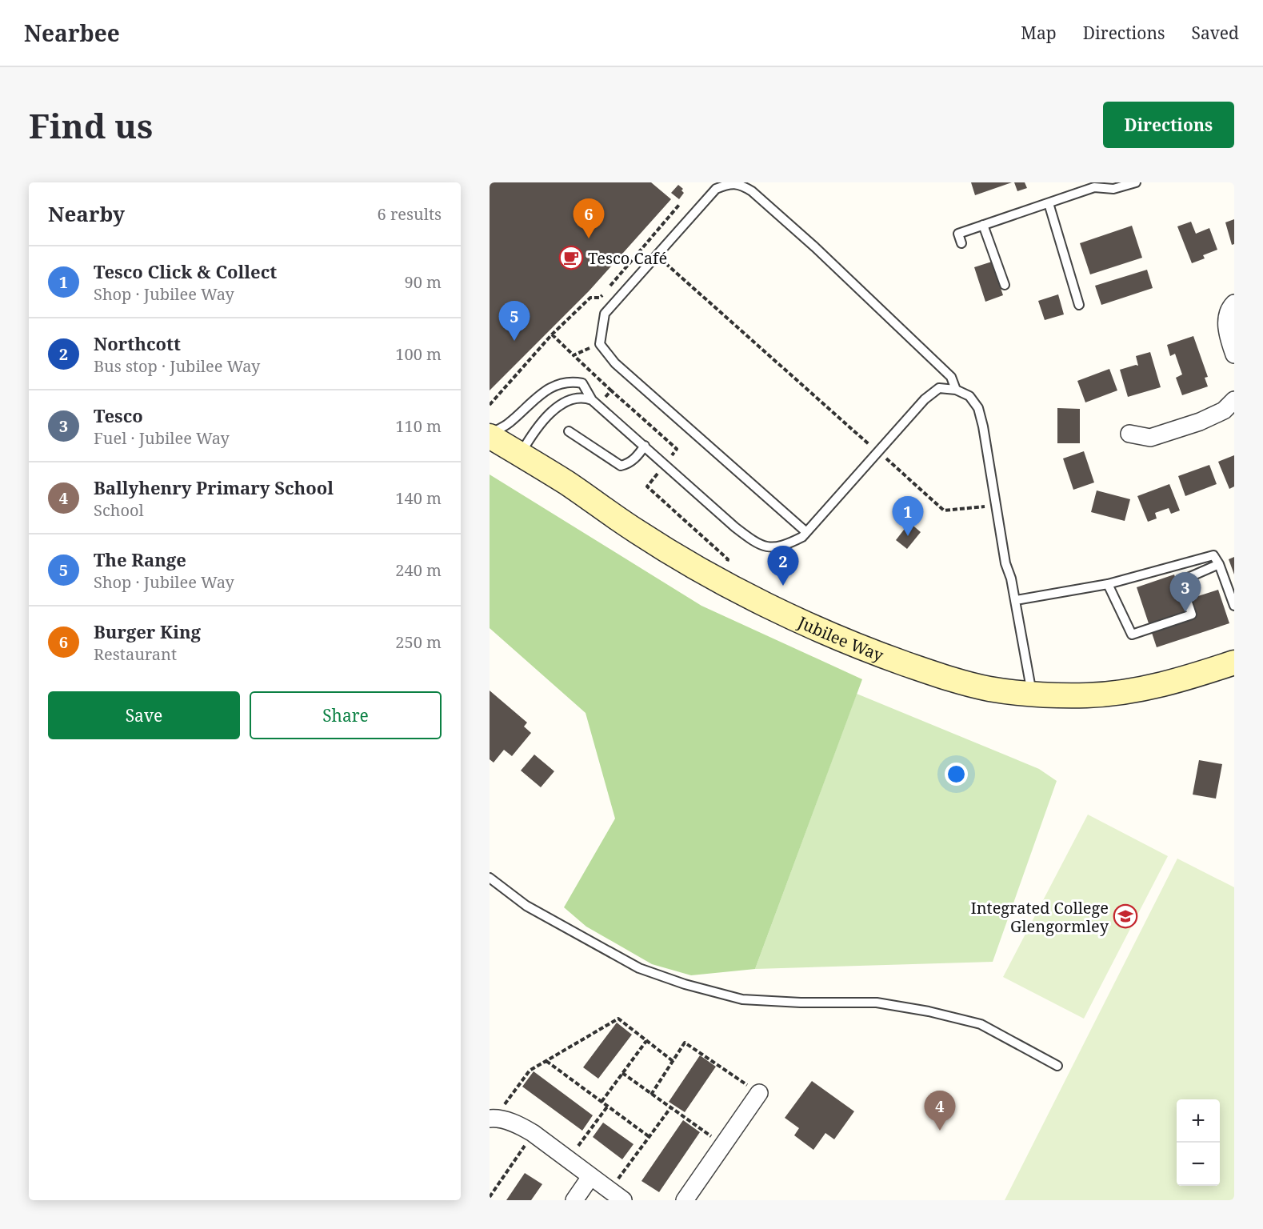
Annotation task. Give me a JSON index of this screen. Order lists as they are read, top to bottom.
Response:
{
  "streets": {
    "street": ["Jubilee Way"]
  },
  "places": {
    "cafe": ["Tesco Café"],
    "school or university": ["Integrated College Glengormley"]
  },
  "page": {
    "header": "Nearbee",
    "nav": ["Map", "Directions", "Saved"],
    "buttons": [
      "Directions",
      ["Save", "Share"]
    ],
    "title": "Find us",
    "heading": ["Nearby", "6 results"],
    "pins": [
      "6",
      "5",
      "1",
      "2",
      "3",
      "4"
    ],
    "list": [
      {
        "mark": "1",
        "name": "Tesco Click & Collect",
        "note": "Shop · Jubilee Way",
        "value": "90 m"
      },
      {
        "mark": "2",
        "name": "Northcott",
        "note": "Bus stop · Jubilee Way",
        "value": "100 m"
      },
      {
        "mark": "3",
        "name": "Tesco",
        "note": "Fuel · Jubilee Way",
        "value": "110 m"
      },
      {
        "mark": "4",
        "name": "Ballyhenry Primary School",
        "note": "School",
        "value": "140 m"
      },
      {
        "mark": "5",
        "name": "The Range",
        "note": "Shop · Jubilee Way",
        "value": "240 m"
      },
      {
        "mark": "6",
        "name": "Burger King",
        "note": "Restaurant",
        "value": "250 m"
      }
    ],
    "map_buttons": ["+", "−"]
  }
}
